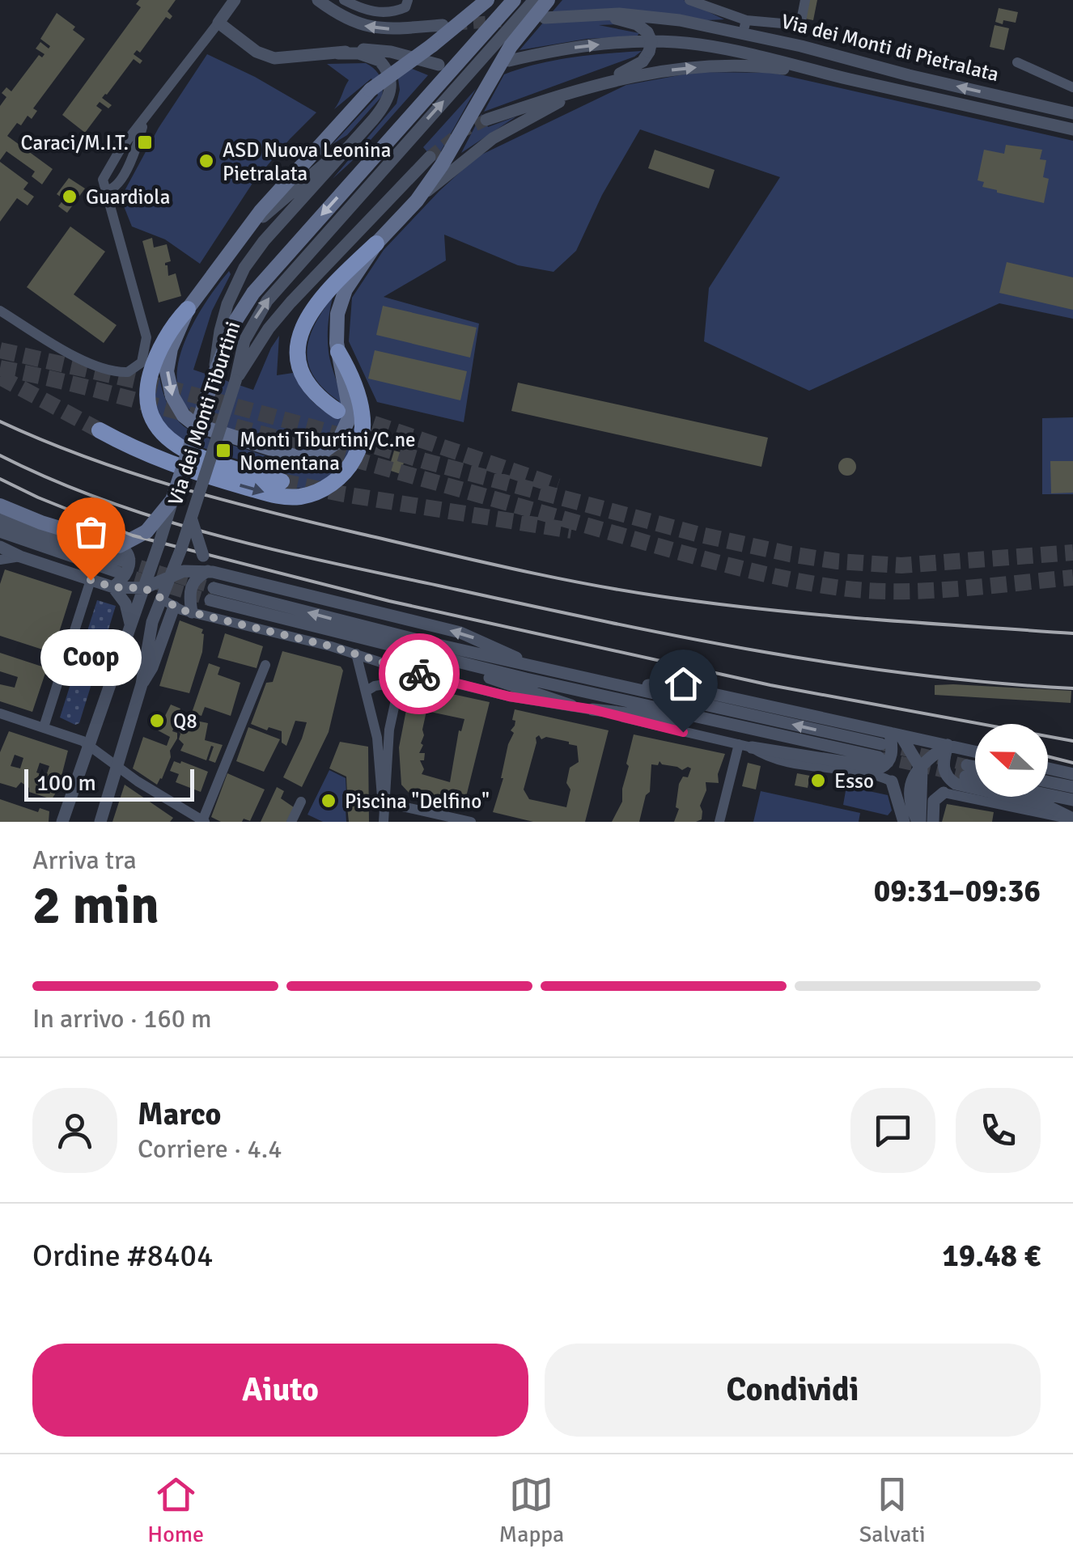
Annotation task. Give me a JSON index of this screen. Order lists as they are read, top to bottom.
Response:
{
  "streets": {
    "main road": ["Via dei Monti Tiburtini"],
    "street": ["Via dei Monti di Pietralata"]
  },
  "places": {
    "transit": ["Caraci/M.I.T.", "Monti Tiburtini/C.ne Nomentana"],
    "other": [
      "ASD Nuova Leonina Pietralata",
      "Guardiola",
      "Coop",
      "Q8",
      "Esso",
      "Piscina \"Delfino\""
    ]
  },
  "scale_bar": "100 m",
  "north": "left",
  "page": {
    "bubble": "Coop",
    "scale": "100 m",
    "heading": ["2 min", "Arriva tra", "09:31–09:36"],
    "panel": [
      "Marco",
      "Corriere · 4.4",
      "Ordine #8404",
      "19.48 €"
    ],
    "bar": "In arrivo · 160 m",
    "buttons": ["Aiuto", "Condividi"],
    "tabs": ["Home", "Mappa", "Salvati"]
  }
}
